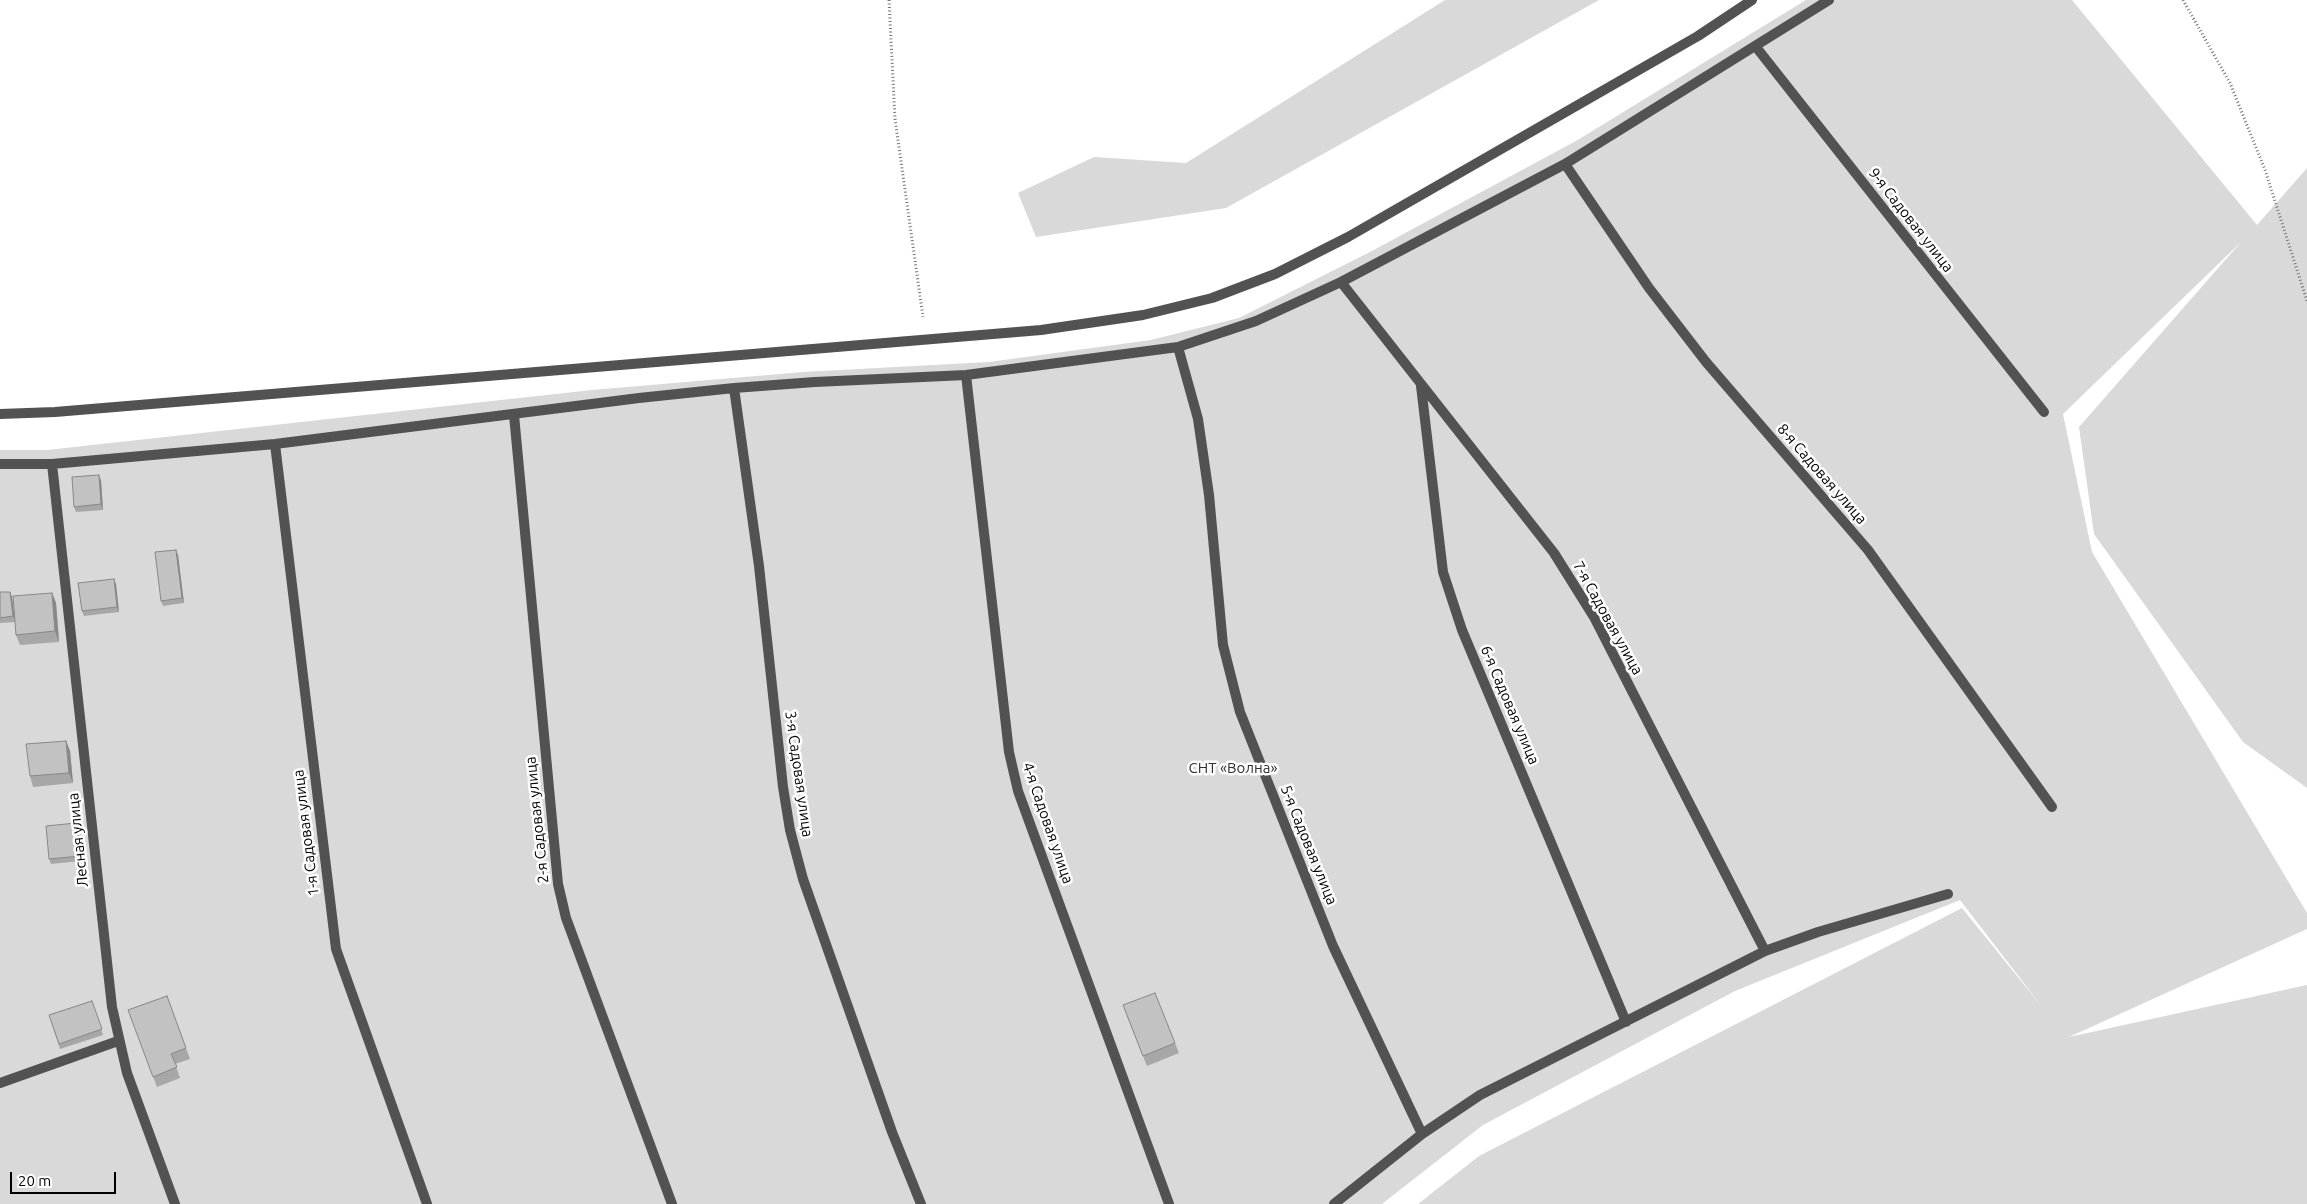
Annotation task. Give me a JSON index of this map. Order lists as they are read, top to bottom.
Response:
{
  "streets": {
    "street": [
      "9-я Садовая улица",
      "8-я Садовая улица",
      "7-я Садовая улица",
      "6-я Садовая улица",
      "3-я Садовая улица",
      "2-я Садовая улица",
      "4-я Садовая улица",
      "1-я Садовая улица",
      "Лесная улица",
      "5-я Садовая улица"
    ]
  },
  "crossings": [
    ["7-я Садовая улица", "6-я Садовая улица"]
  ],
  "parks": ["СНТ «Волна»"],
  "scale_bar": "20 m"
}
